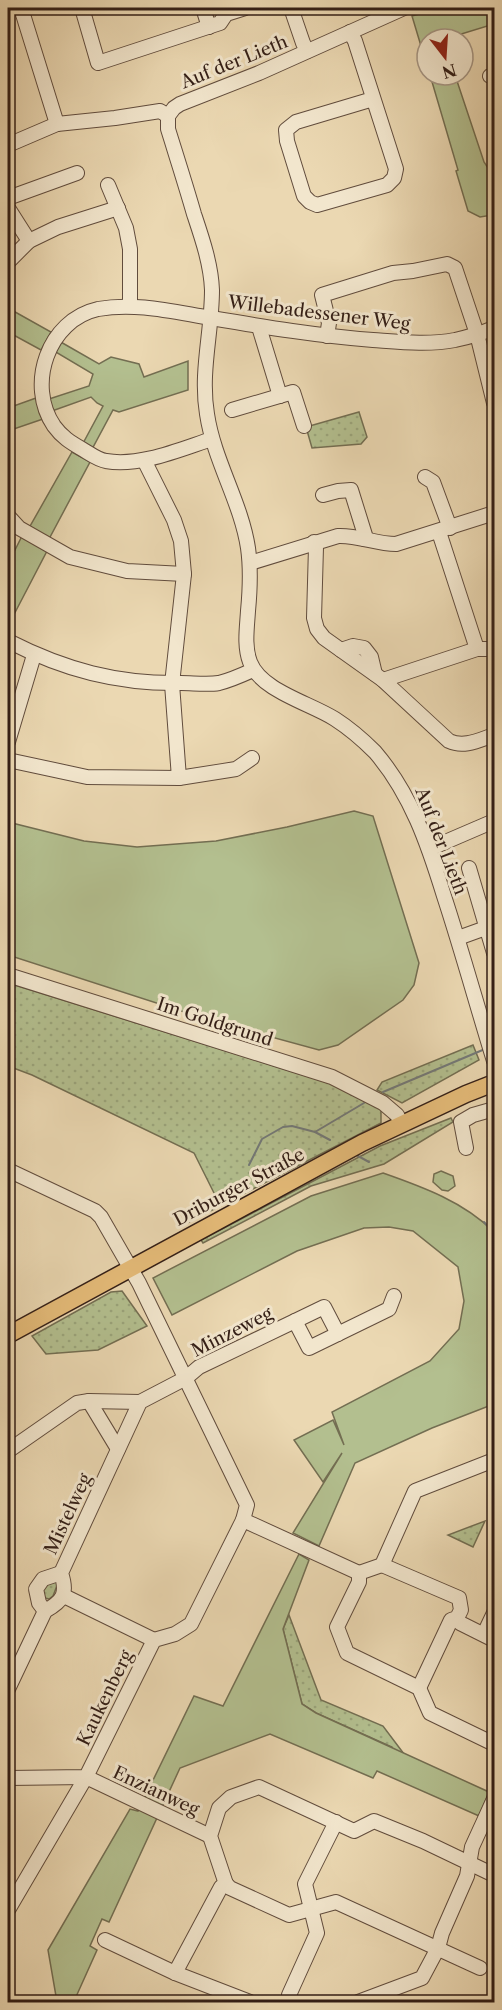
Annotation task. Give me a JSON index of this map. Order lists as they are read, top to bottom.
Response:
{
  "streets": {
    "main road": ["Driburger Straße"],
    "street": [
      "Auf der Lieth",
      "Willebadessener Weg",
      "Im Goldgrund",
      "Minzeweg",
      "Mistelweg",
      "Kaukenberg",
      "Enzianweg"
    ]
  },
  "crossings": [
    ["Im Goldgrund", "Driburger Straße"],
    ["Kaukenberg", "Enzianweg"]
  ],
  "north": "bottom"
}
